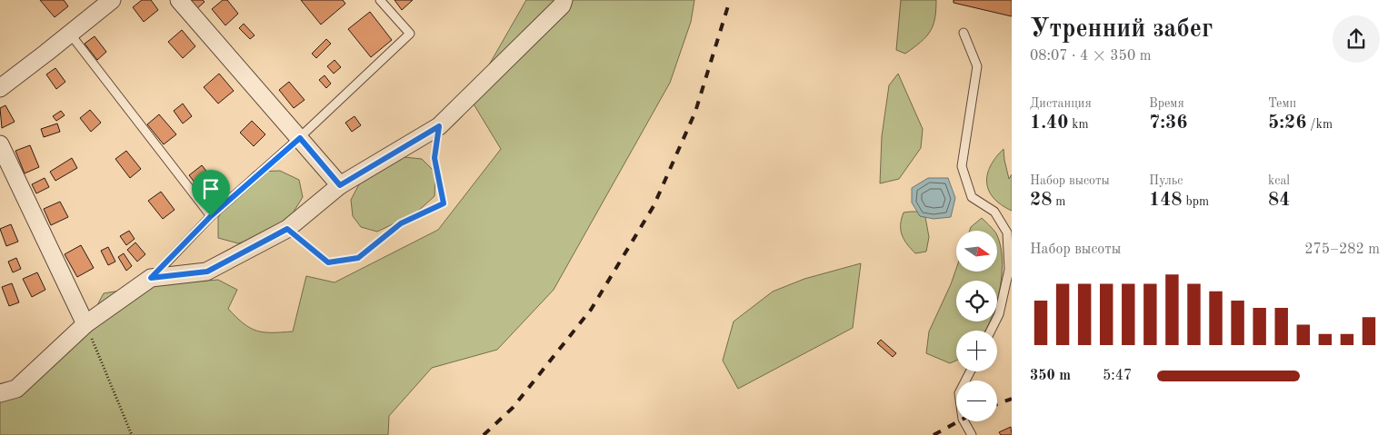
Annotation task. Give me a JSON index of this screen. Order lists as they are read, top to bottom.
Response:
{
  "north": "right",
  "page": {
    "heading": ["Утренний забег", "08:07 · 4 × 350 m"],
    "stats": [
      ["Дистанция", "1.40 km"],
      ["Время", "7:36"],
      ["Темп", "5:26 /km"],
      ["Набор высоты", "28 m"],
      ["Пульс", "148 bpm"],
      ["kcal", "84"]
    ],
    "map_buttons": ["+", "−"],
    "chart": ["Набор высоты", "275–282 m"],
    "list": [
      {
        "name": "350 m",
        "note": "5:47"
      }
    ]
  }
}
